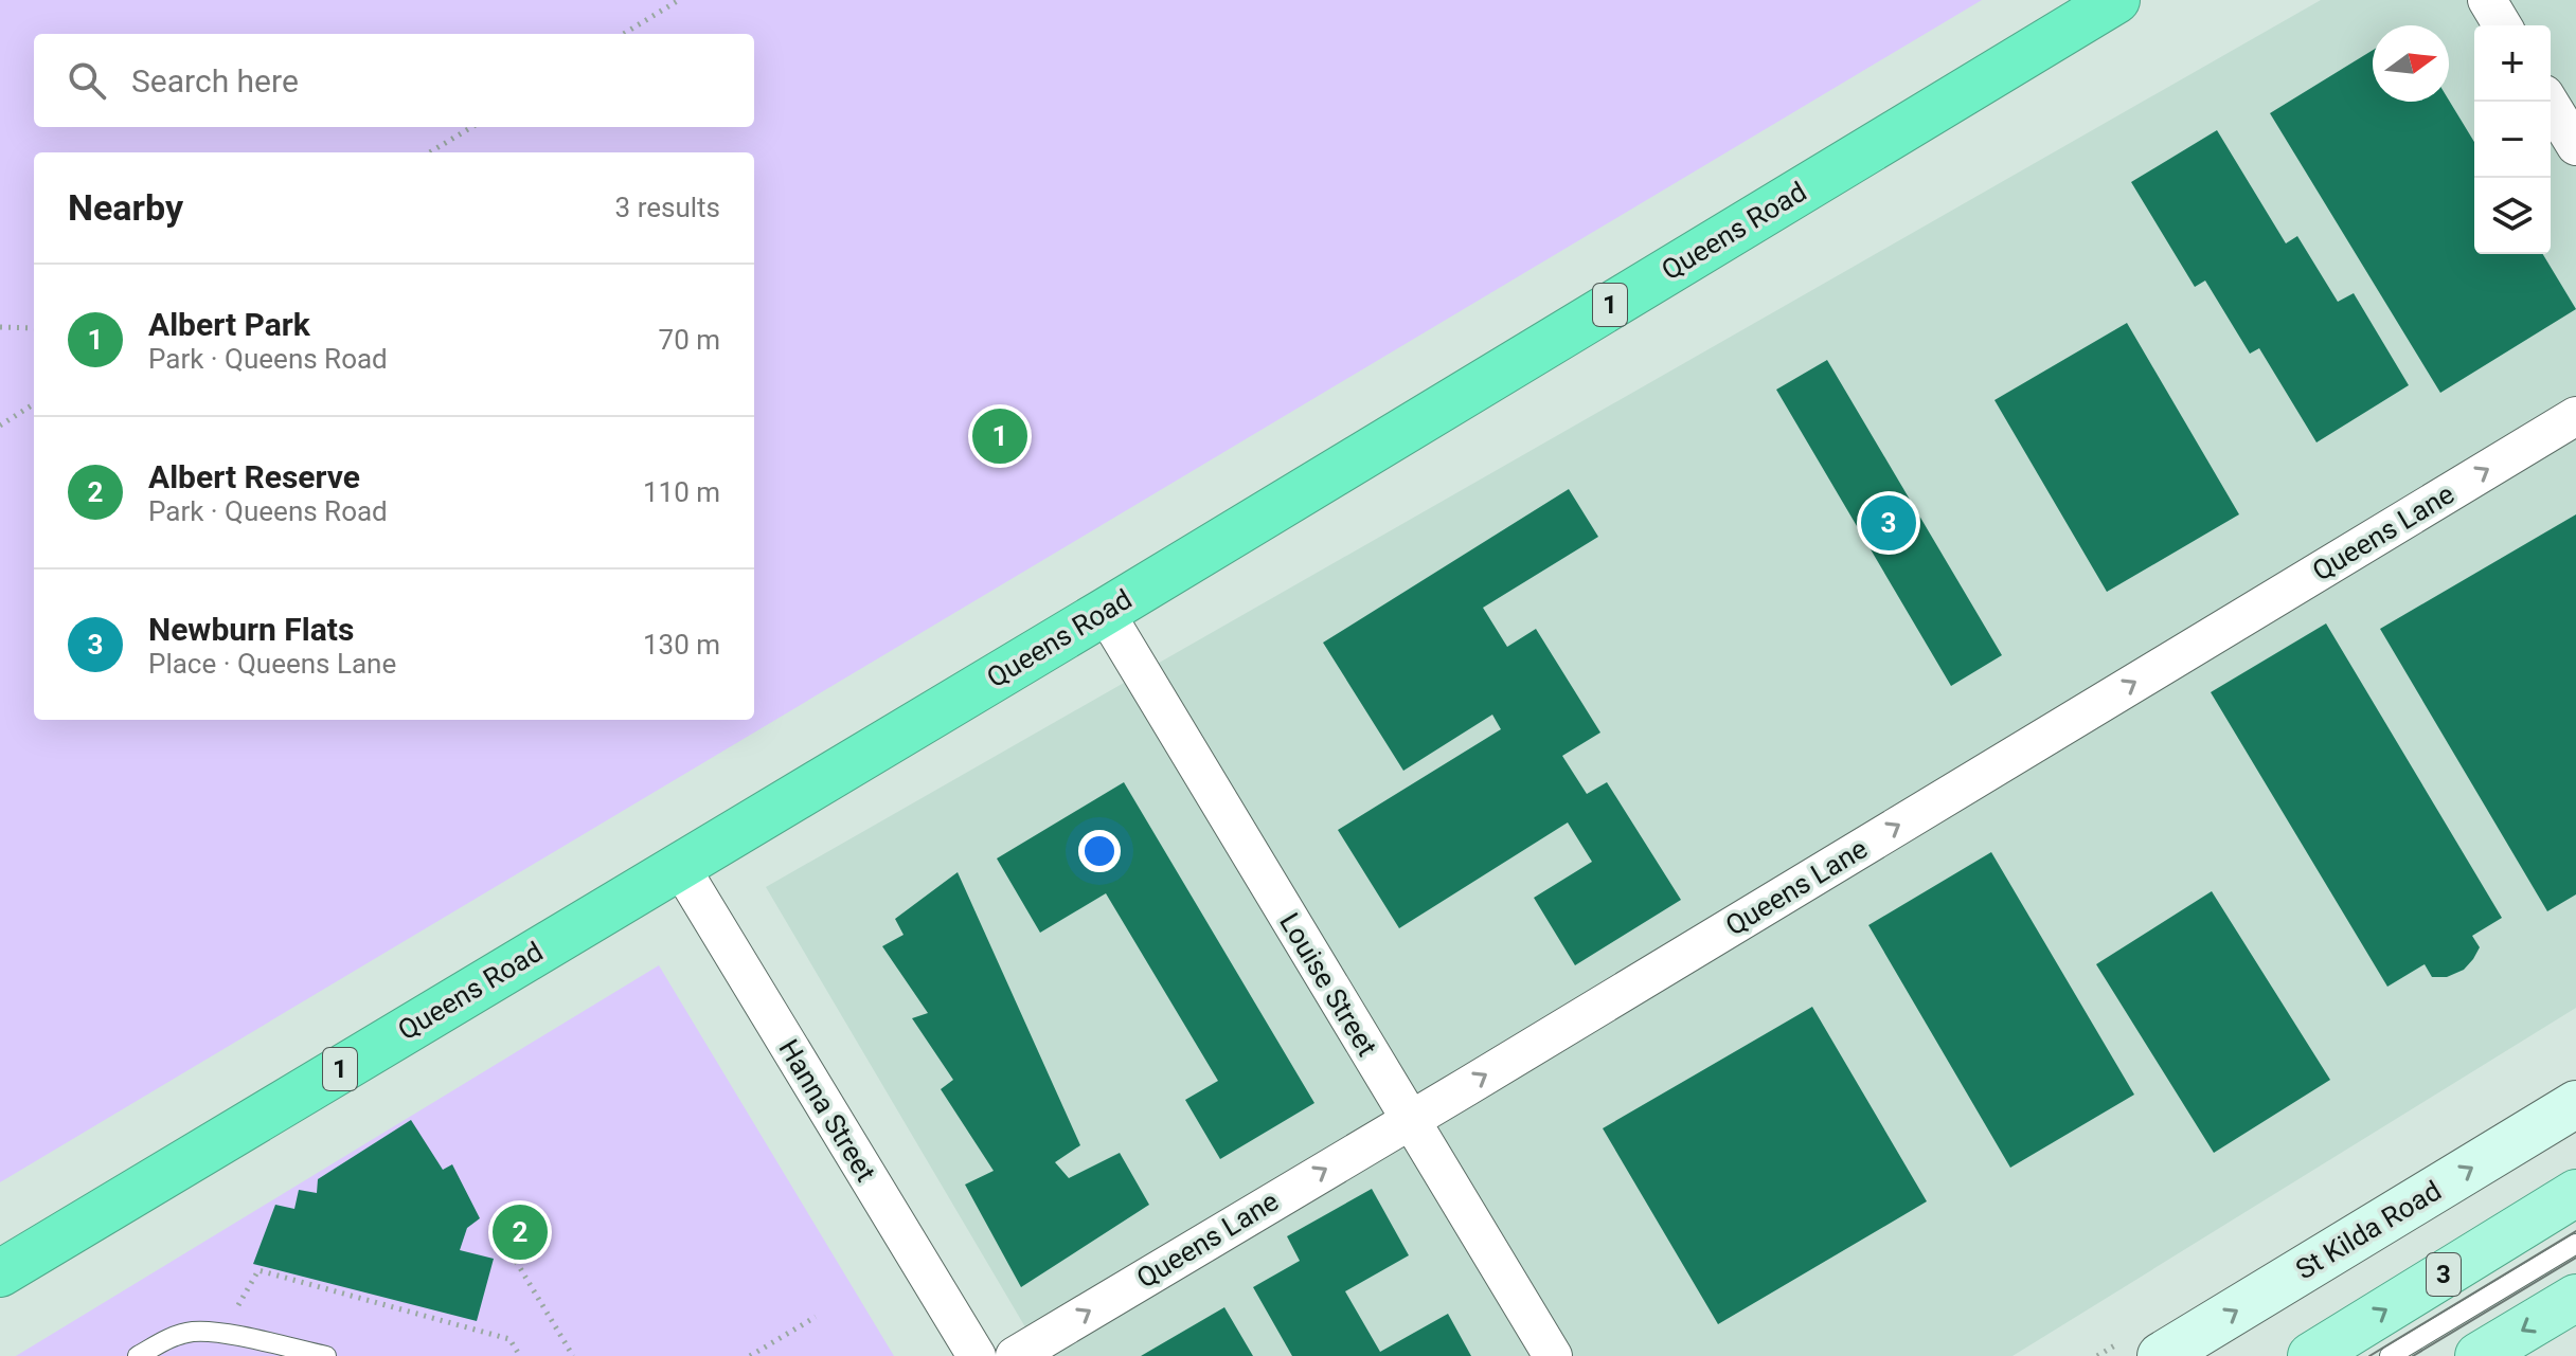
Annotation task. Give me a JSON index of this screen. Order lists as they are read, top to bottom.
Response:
{
  "streets": {
    "highway": ["Queens Road", "1"],
    "main road": ["St Kilda Road", "3"],
    "street": ["Queens Lane", "Louise Street", "Hanna Street"]
  },
  "crossings": [
    ["Queens Road", "Louise Street"],
    ["Queens Road", "Hanna Street"],
    ["Queens Lane", "Louise Street"]
  ],
  "one_way": ["Queens Lane"],
  "north": "right",
  "page": {
    "map_buttons": ["+", "−"],
    "search": "Search here",
    "heading": ["Nearby", "3 results"],
    "list": [
      {
        "mark": "1",
        "name": "Albert Park",
        "note": "Park · Queens Road",
        "value": "70 m"
      },
      {
        "mark": "2",
        "name": "Albert Reserve",
        "note": "Park · Queens Road",
        "value": "110 m"
      },
      {
        "mark": "3",
        "name": "Newburn Flats",
        "note": "Place · Queens Lane",
        "value": "130 m"
      }
    ],
    "pins": ["1", "3", "2"]
  }
}
